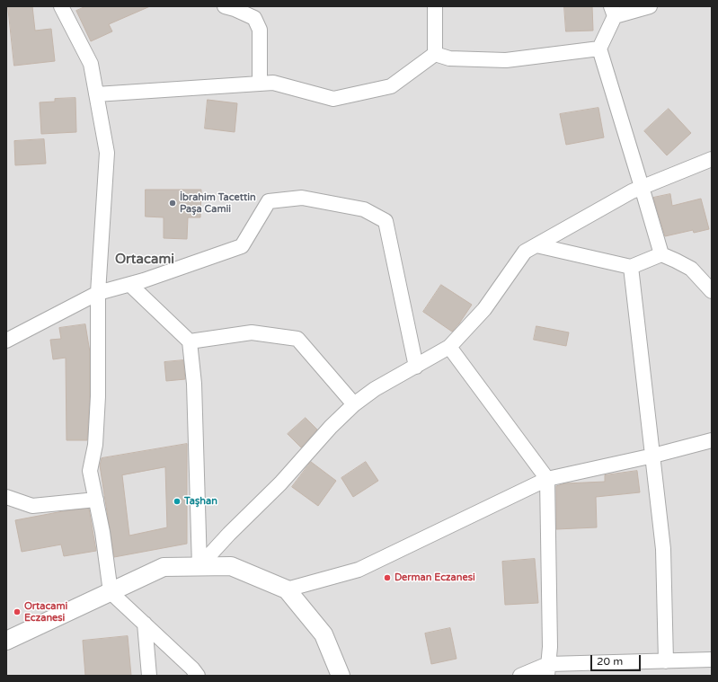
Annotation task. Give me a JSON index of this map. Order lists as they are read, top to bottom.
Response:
{
  "districts": ["Ortacami"],
  "places": [
    "İbrahim Tacettin Paşa Camii",
    "Taşhan",
    "Derman Eczanesi",
    "Ortacami Eczanesi"
  ],
  "scale_bar": "20 m"
}
